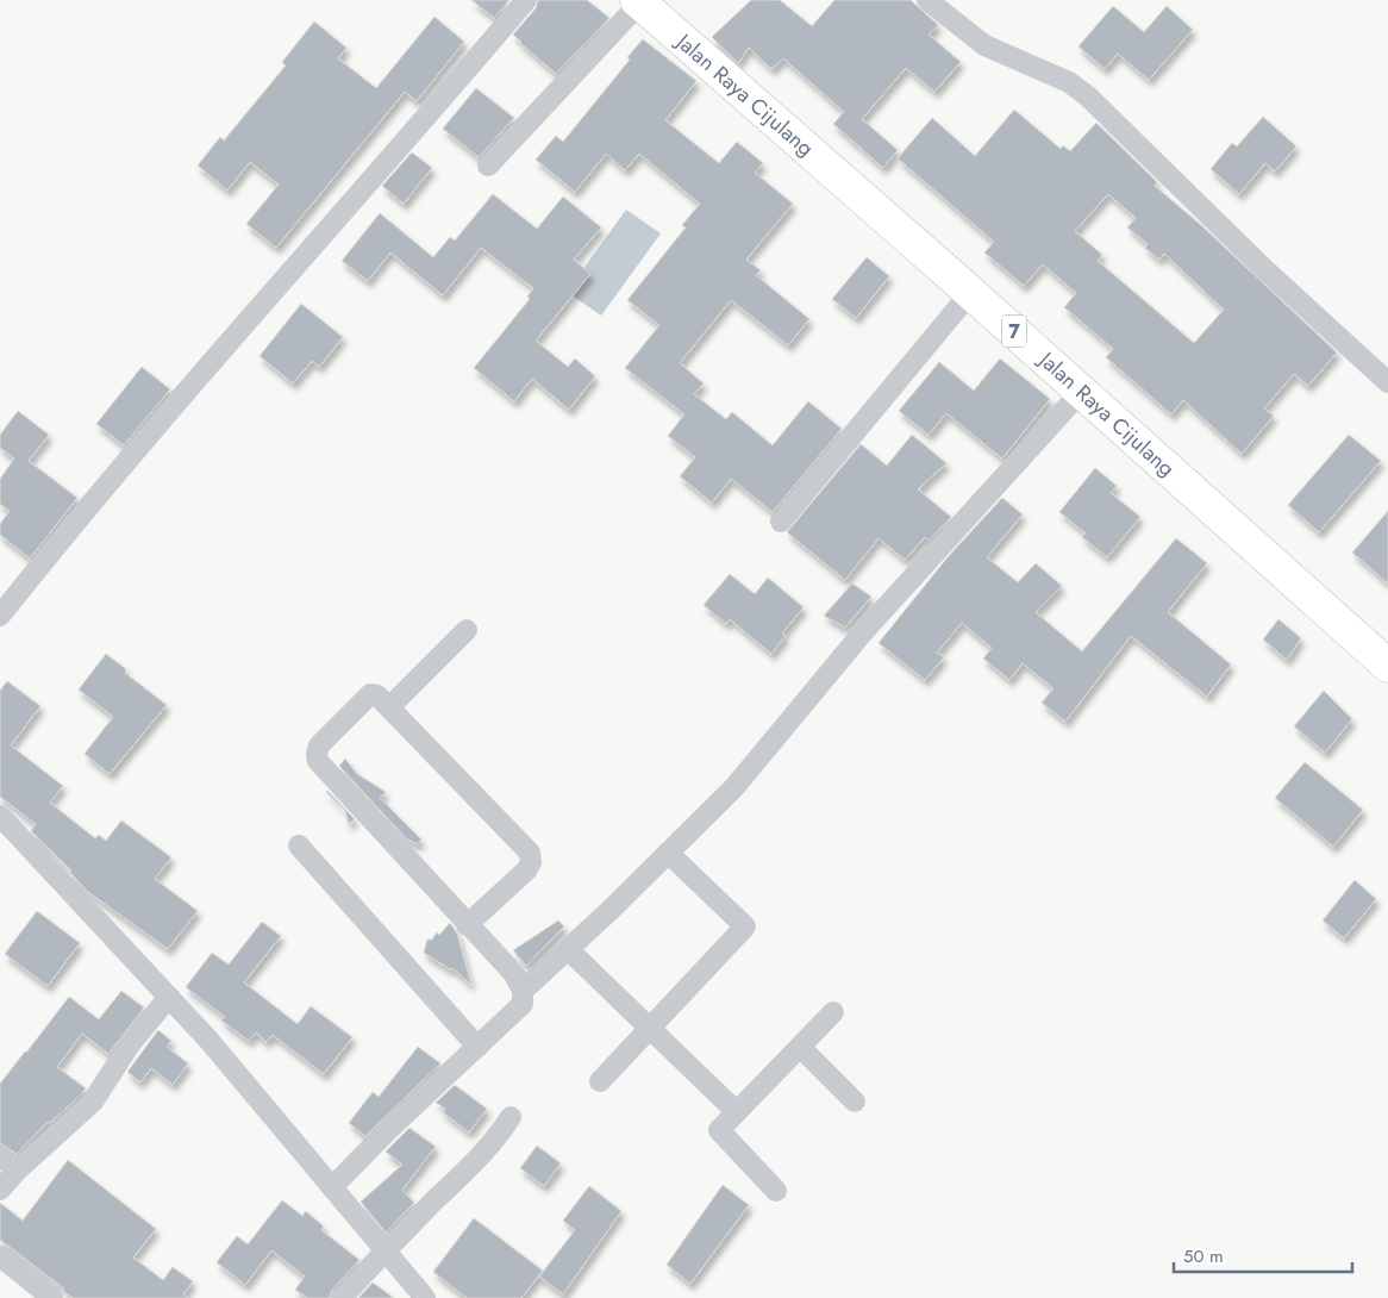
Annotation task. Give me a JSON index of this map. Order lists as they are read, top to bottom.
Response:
{
  "streets": {
    "highway": ["Jalan Raya Cijulang", "7"]
  },
  "scale_bar": "50 m"
}
